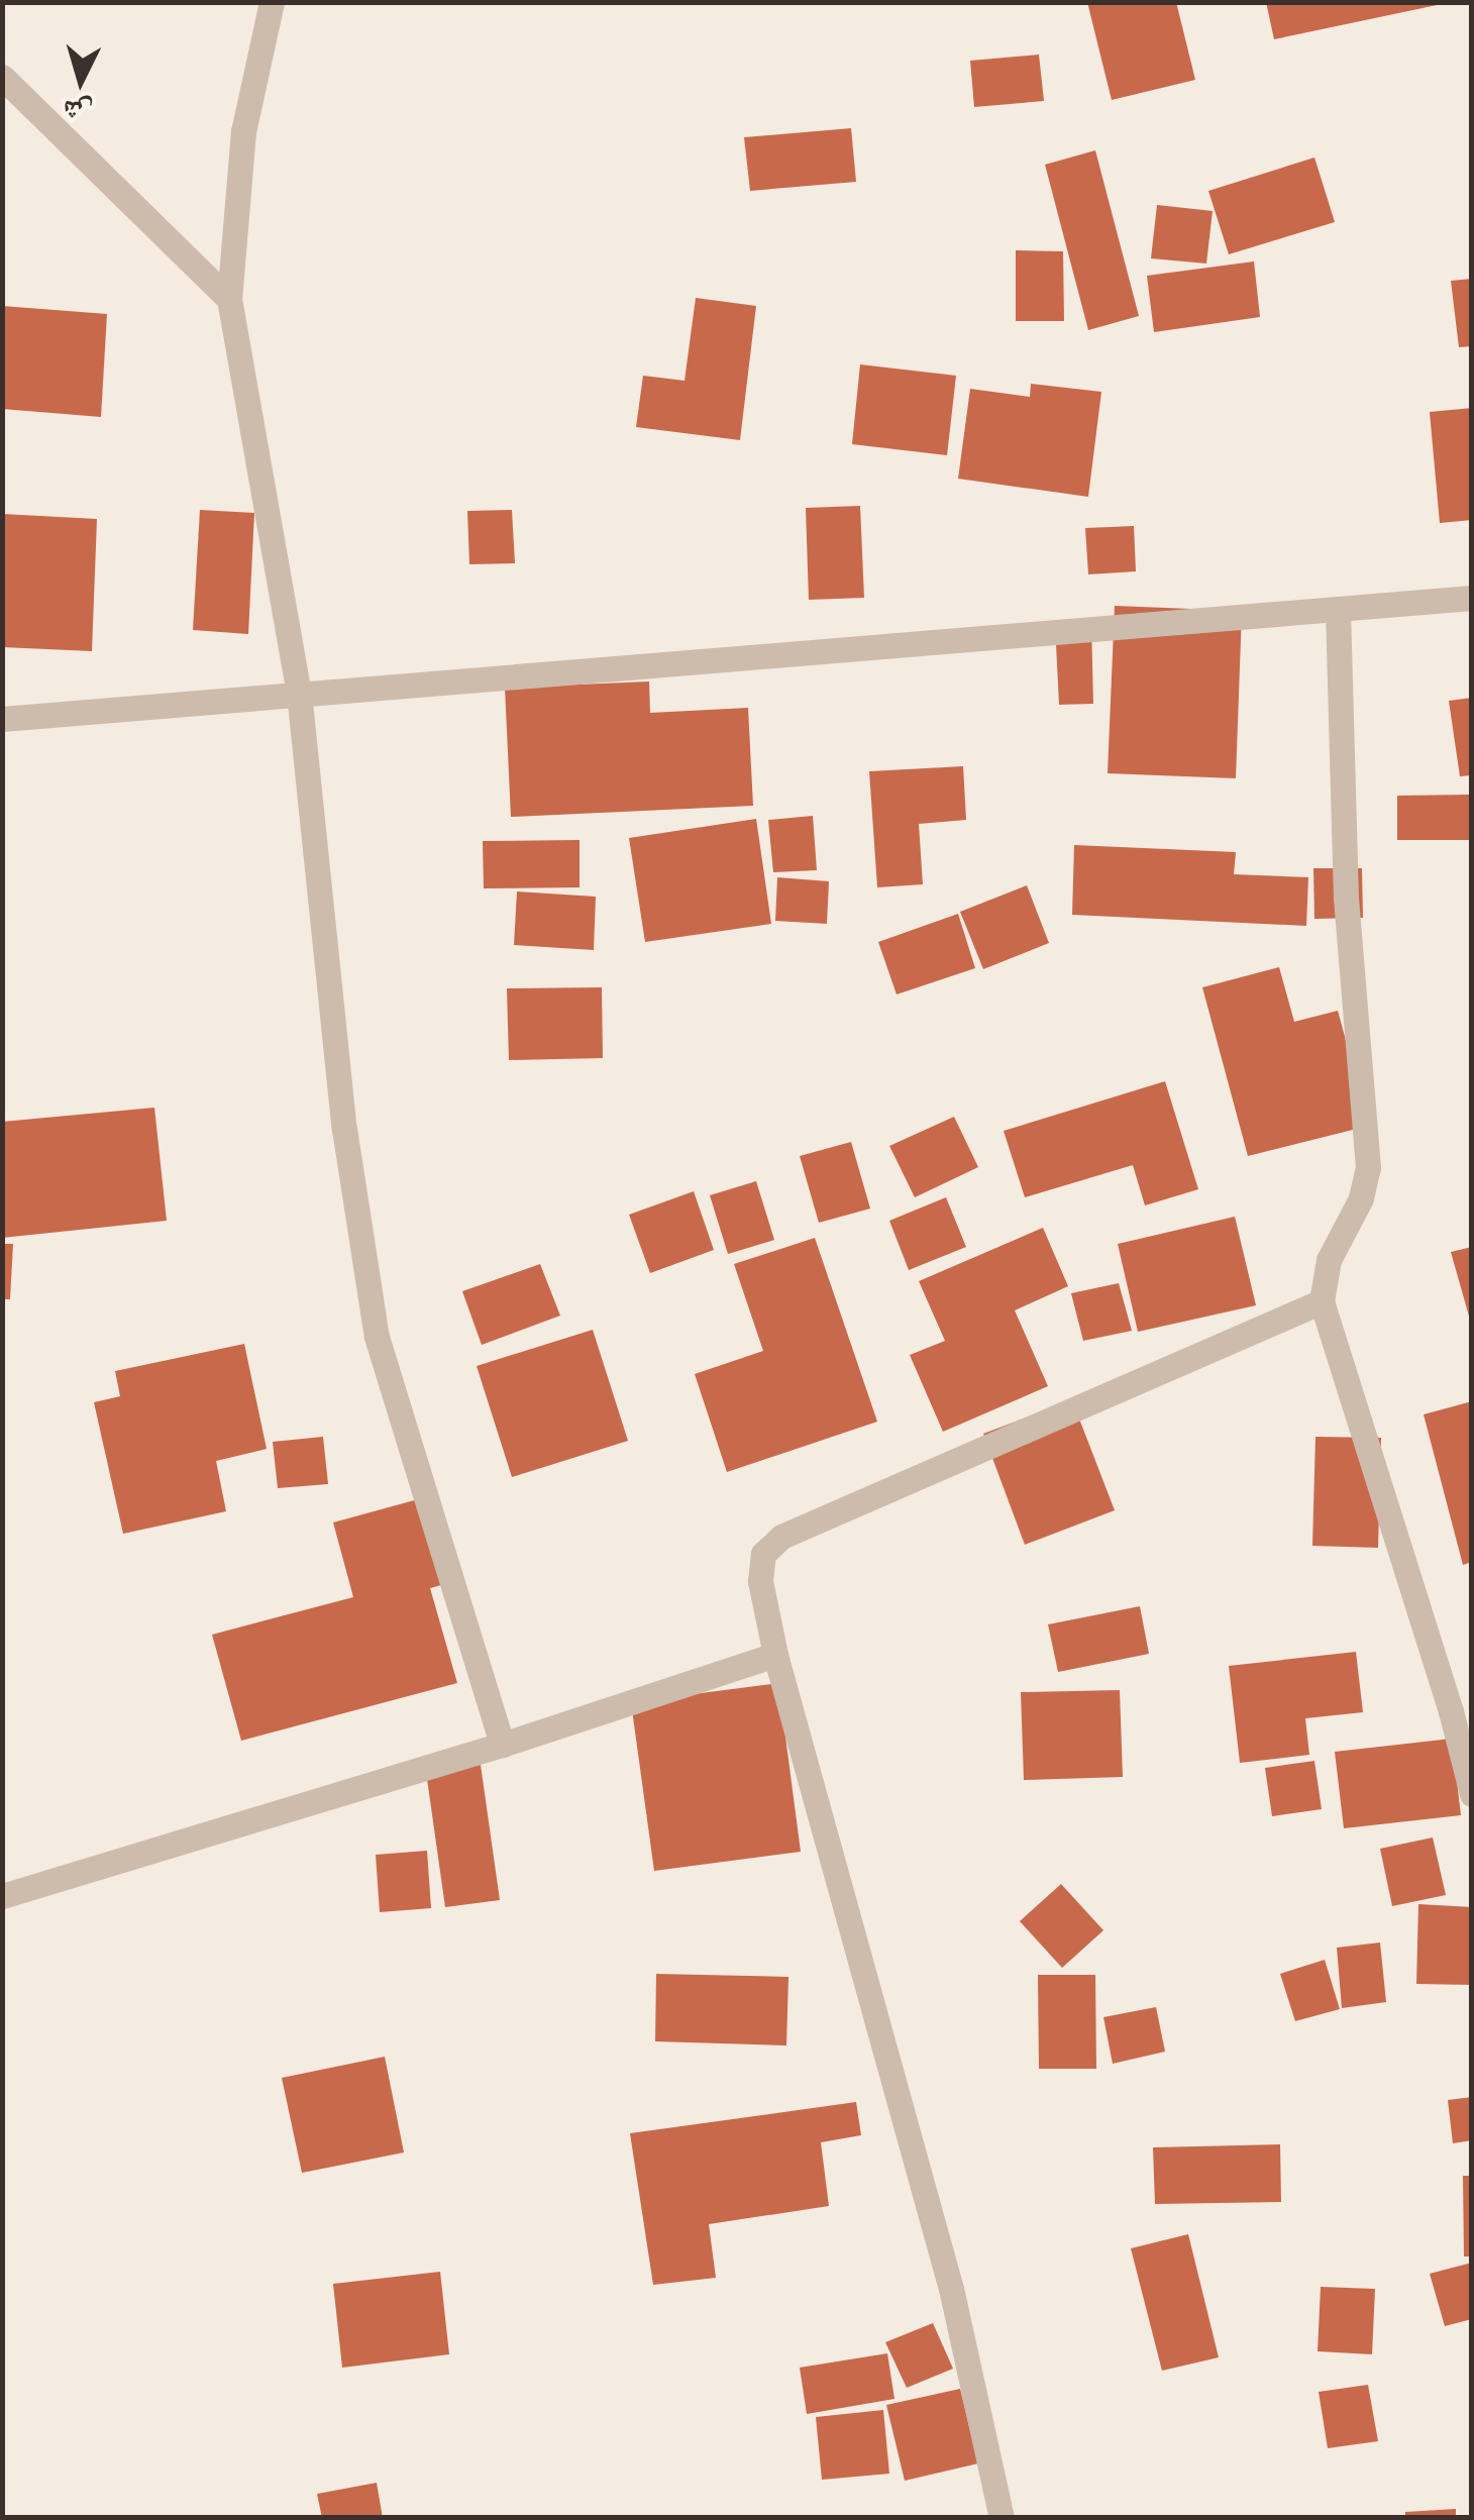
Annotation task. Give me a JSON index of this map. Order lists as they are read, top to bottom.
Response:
{
  "north": "bottom"
}
